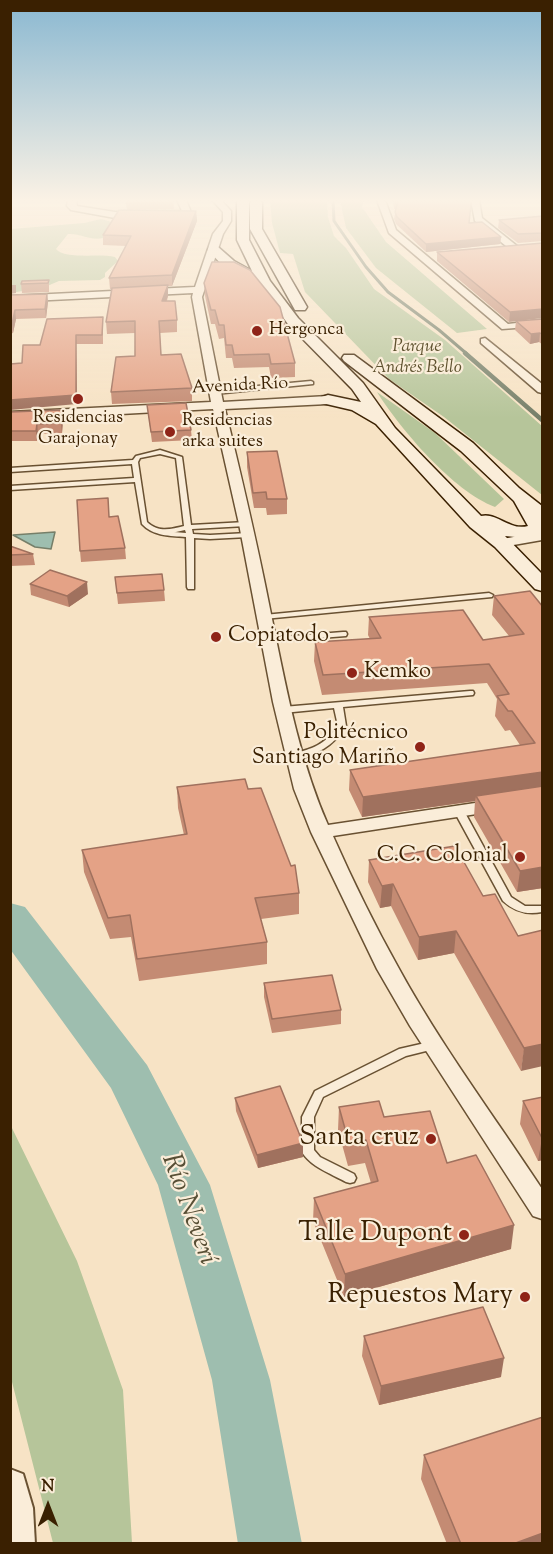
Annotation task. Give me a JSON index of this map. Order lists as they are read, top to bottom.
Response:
{
  "streets": {
    "street": ["Avenida Río"]
  },
  "water": ["Río Neverí"],
  "parks": ["Parque Andrés Bello"],
  "places": [
    "Hergonca",
    "Residencias Garajonay",
    "Residencias arka suites",
    "Copiatodo",
    "Kemko",
    "Politécnico Santiago Mariño",
    "C.C. Colonial",
    "Santa cruz",
    "Talle Dupont",
    "Repuestos Mary"
  ],
  "north": "top"
}
